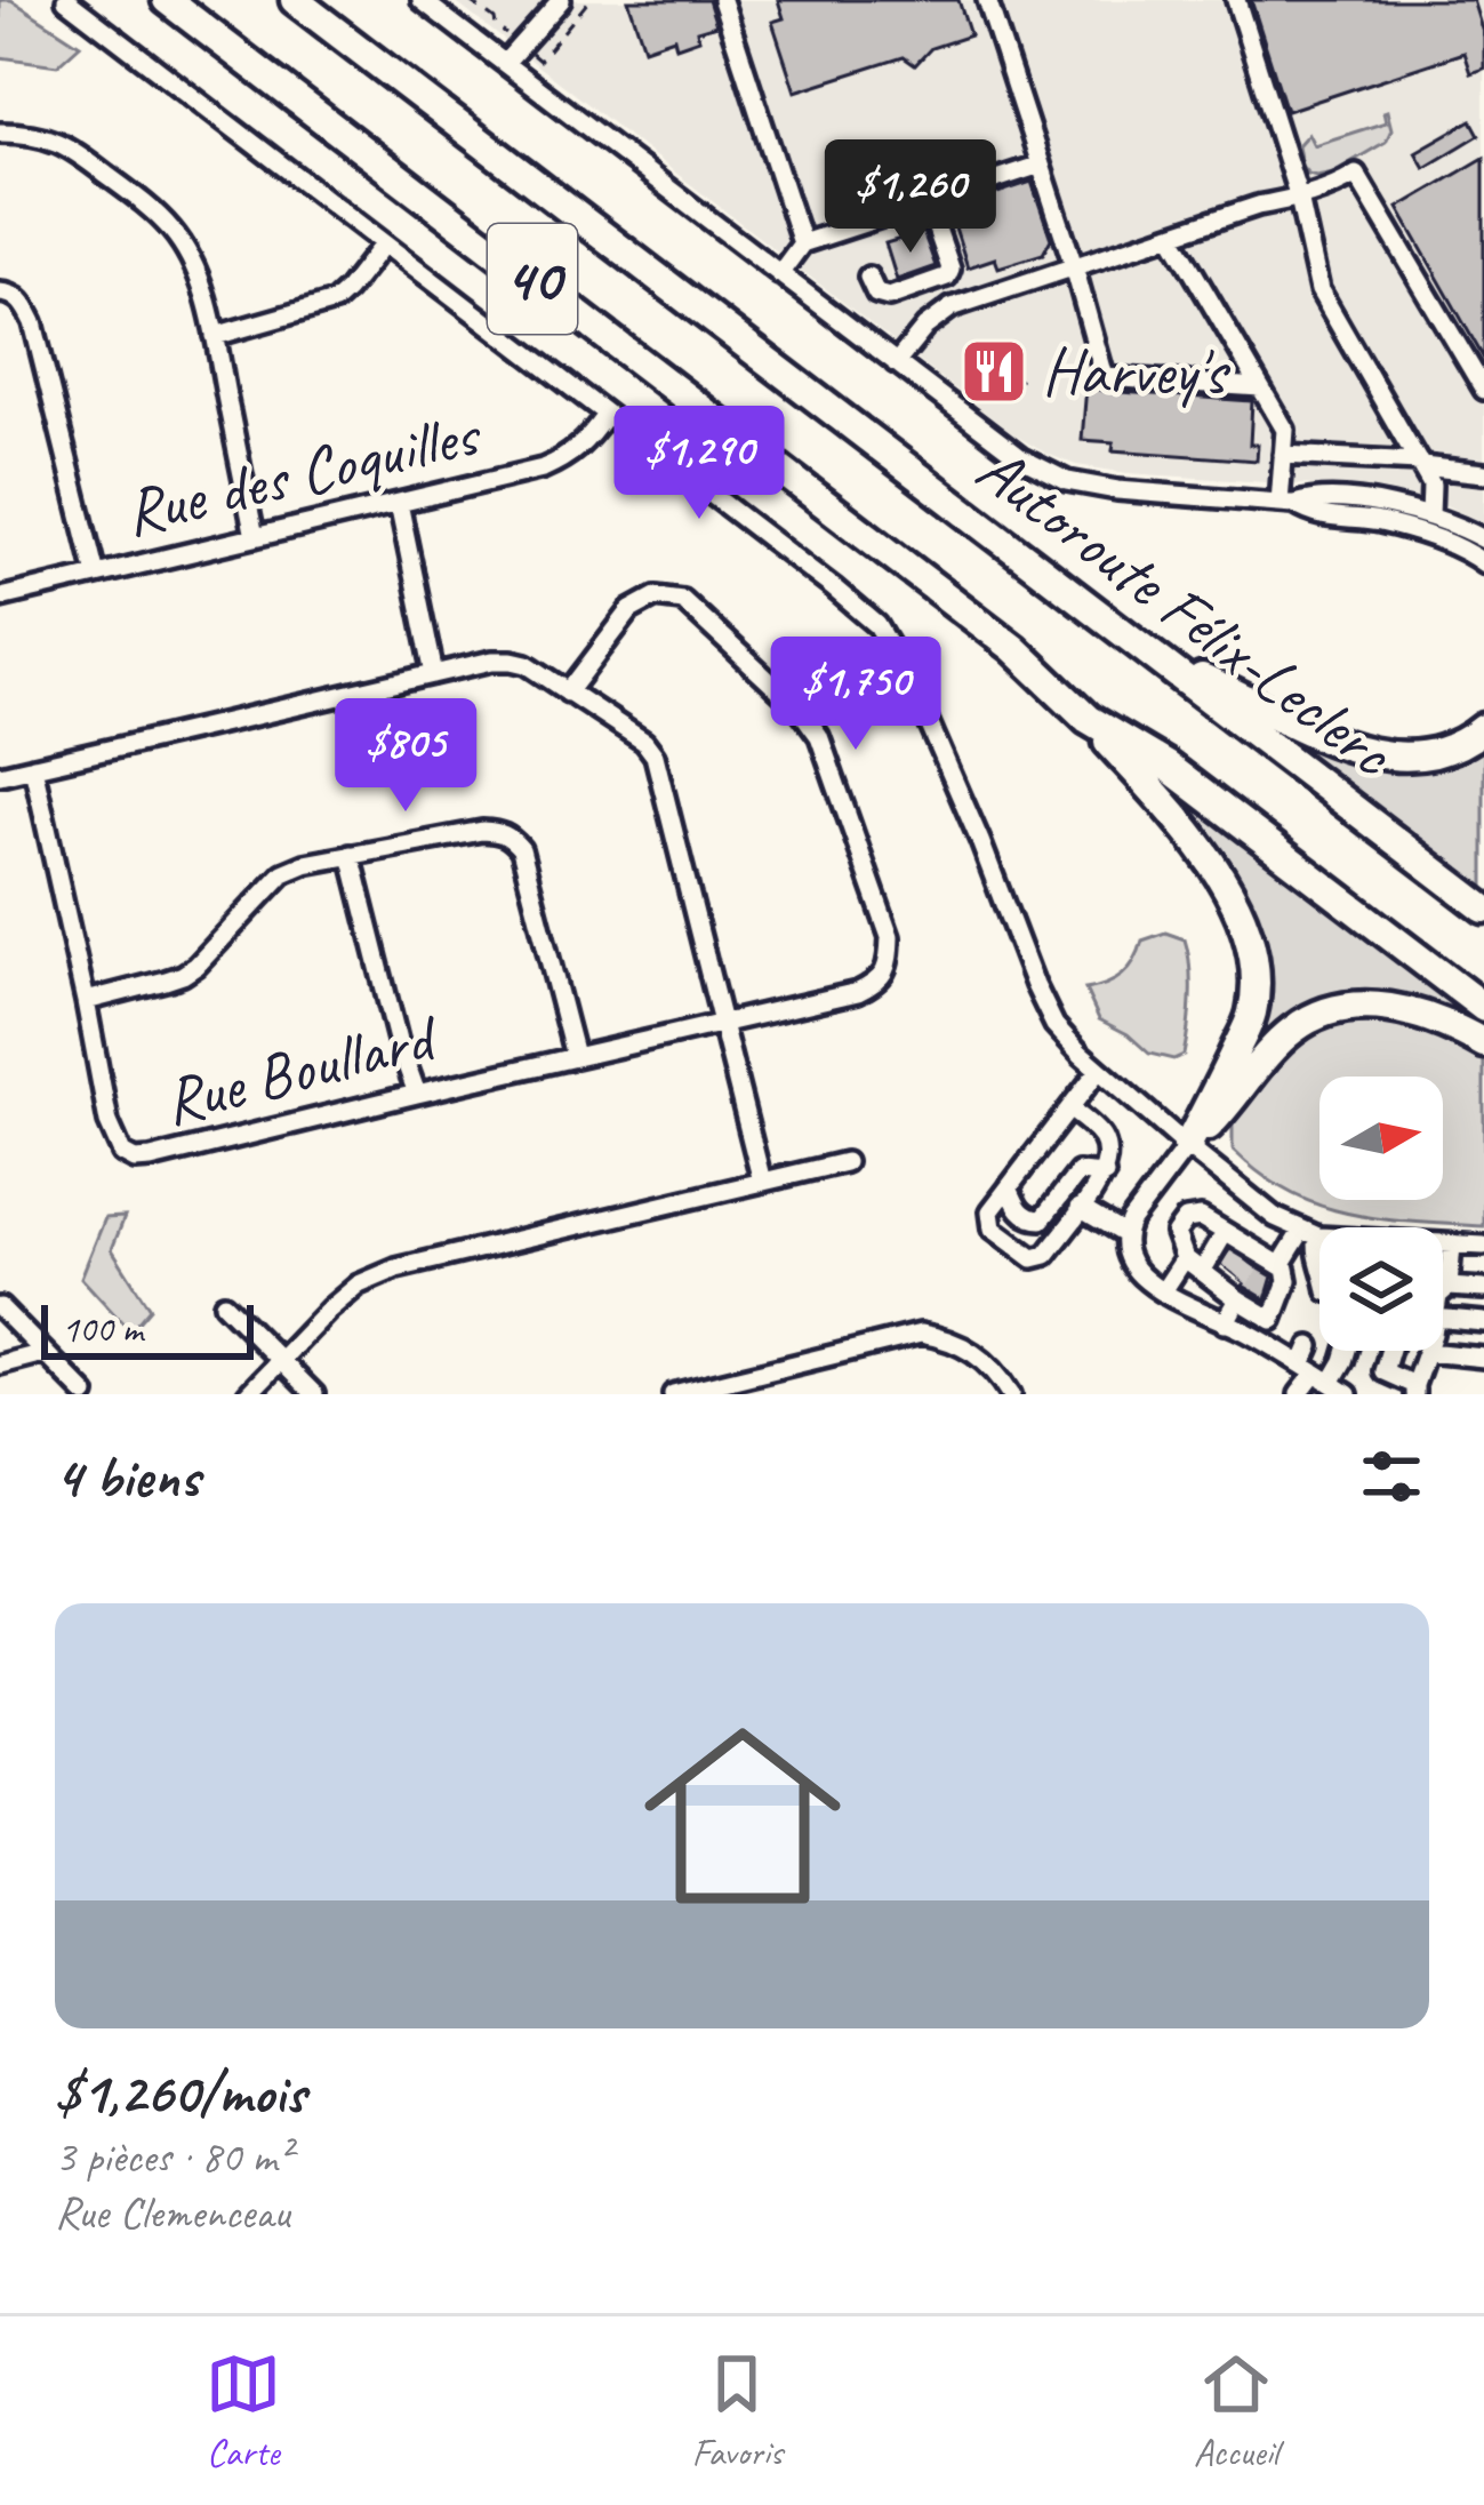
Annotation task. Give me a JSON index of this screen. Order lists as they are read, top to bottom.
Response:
{
  "streets": {
    "highway": ["40", "Autoroute Félix-Leclerc"],
    "street": ["Rue des Coquilles", "Rue Boullard"]
  },
  "places": {
    "restaurant": ["Harvey's"]
  },
  "scale_bar": "100 m",
  "north": "right",
  "page": {
    "price": [
      "$1,260",
      "$1,290",
      "$1,750",
      "$805"
    ],
    "scale": "100 m",
    "heading": "4 biens",
    "list": [
      {
        "name": "$1,260/mois",
        "note": "3 pièces · 80 m² · Rue Clemenceau"
      }
    ],
    "tabs": ["Carte", "Favoris", "Accueil"]
  }
}
